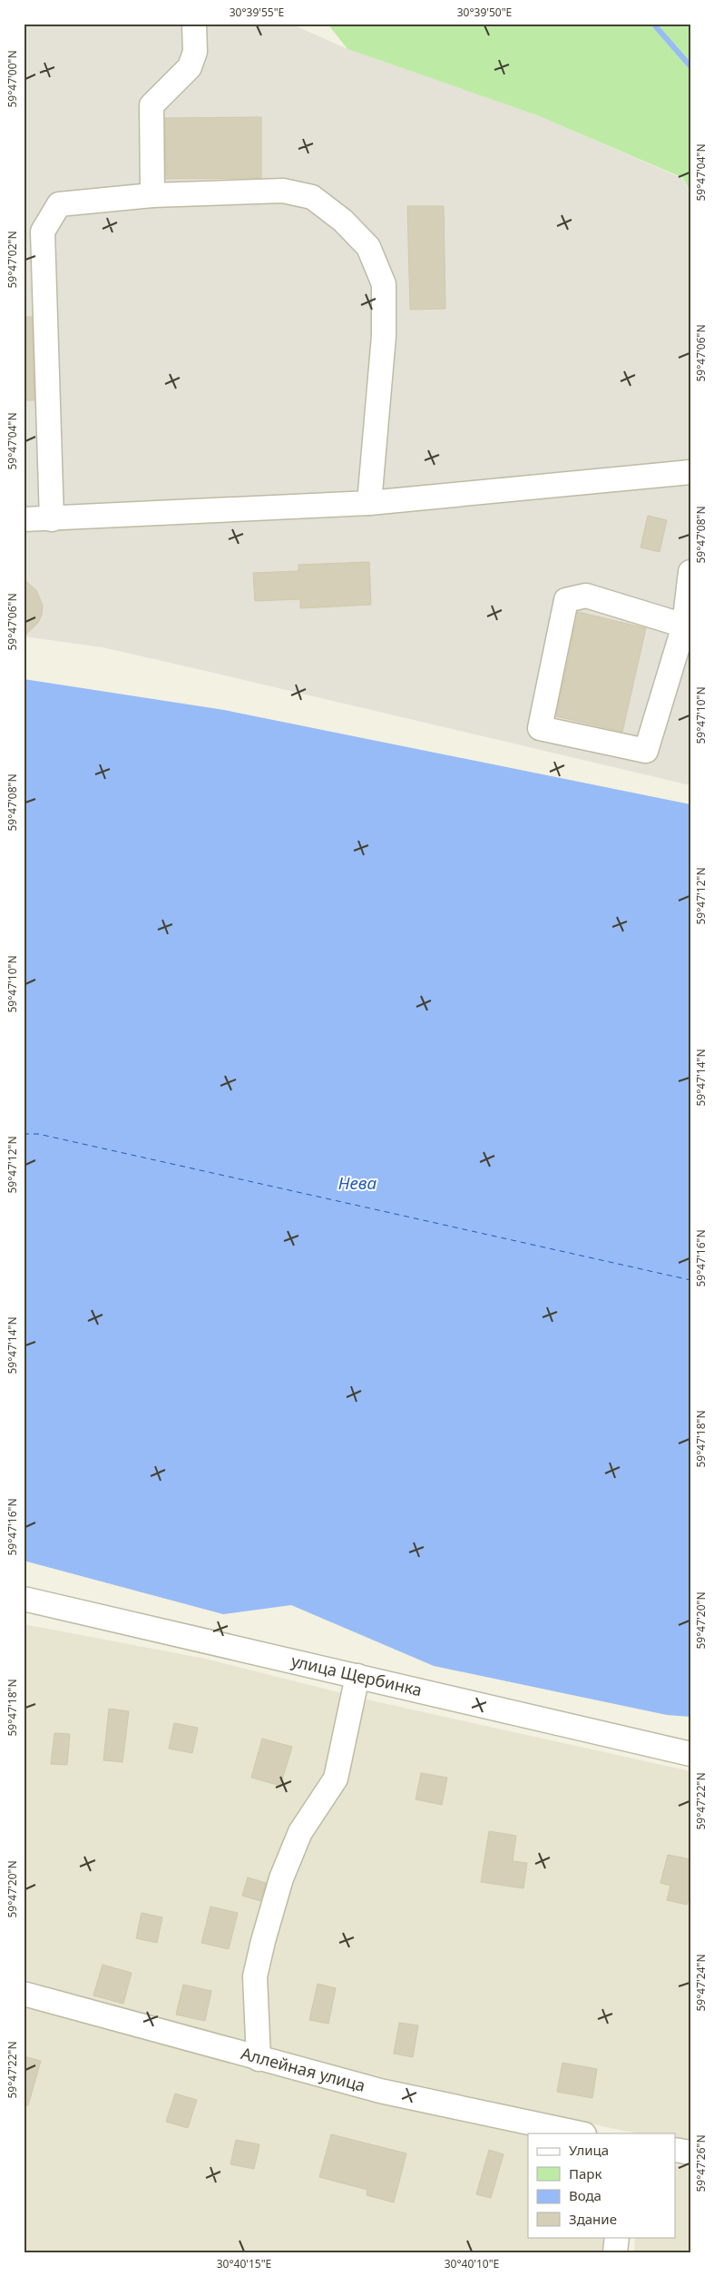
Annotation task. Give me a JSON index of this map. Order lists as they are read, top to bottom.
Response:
{
  "streets": {
    "street": ["улица Щербинка", "Аллейная улица"]
  },
  "water": ["Нева"],
  "legend": [
    "Улица",
    "Парк",
    "Вода",
    "Здание"
  ],
  "coordinates": [
    "30°39'55\"E",
    "30°39'50\"E",
    "59°47'00\"N",
    "59°47'04\"N",
    "59°47'02\"N",
    "59°47'06\"N",
    "59°47'08\"N",
    "59°47'10\"N",
    "59°47'12\"N",
    "59°47'14\"N",
    "59°47'16\"N",
    "59°47'18\"N",
    "59°47'20\"N",
    "59°47'22\"N",
    "59°47'24\"N",
    "59°47'26\"N",
    "30°40'15\"E",
    "30°40'10\"E"
  ]
}
